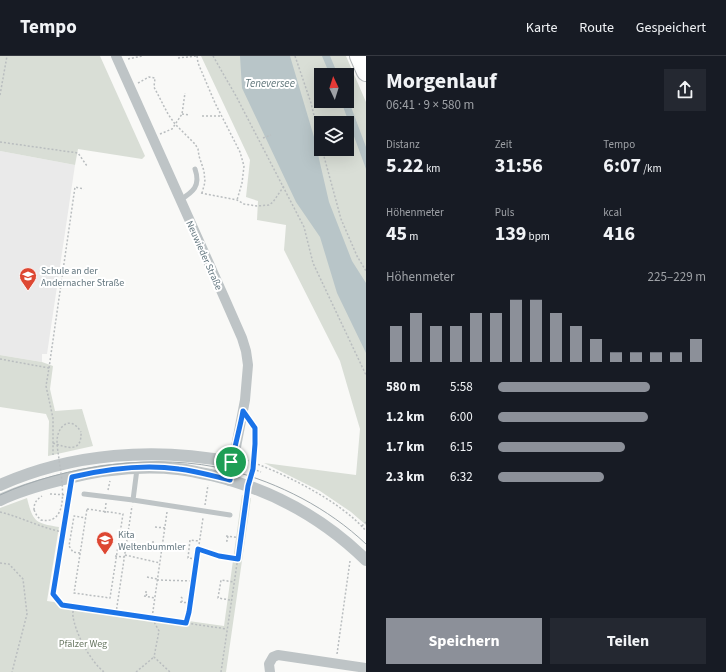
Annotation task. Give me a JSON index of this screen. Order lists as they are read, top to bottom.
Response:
{
  "streets": {
    "street": ["Neuwieder Straße"]
  },
  "water": ["Teneversee"],
  "parks": ["Pfälzer Weg"],
  "places": {
    "school or university": ["Schule an der Andernacher Straße", "Kita Weltenbummler"]
  },
  "north": "top",
  "page": {
    "header": "Tempo",
    "nav": ["Karte", "Route", "Gespeichert"],
    "heading": ["Morgenlauf", "06:41 · 9 × 580 m"],
    "stats": [
      ["Distanz", "5.22 km"],
      ["Zeit", "31:56"],
      ["Tempo", "6:07 /km"],
      ["Höhenmeter", "45 m"],
      ["Puls", "139 bpm"],
      ["kcal", "416"]
    ],
    "chart": ["Höhenmeter", "225–229 m"],
    "list": [
      {
        "name": "580 m",
        "note": "5:58"
      },
      {
        "name": "1.2 km",
        "note": "6:00"
      },
      {
        "name": "1.7 km",
        "note": "6:15"
      },
      {
        "name": "2.3 km",
        "note": "6:32"
      }
    ],
    "buttons": ["Speichern", "Teilen"]
  }
}
